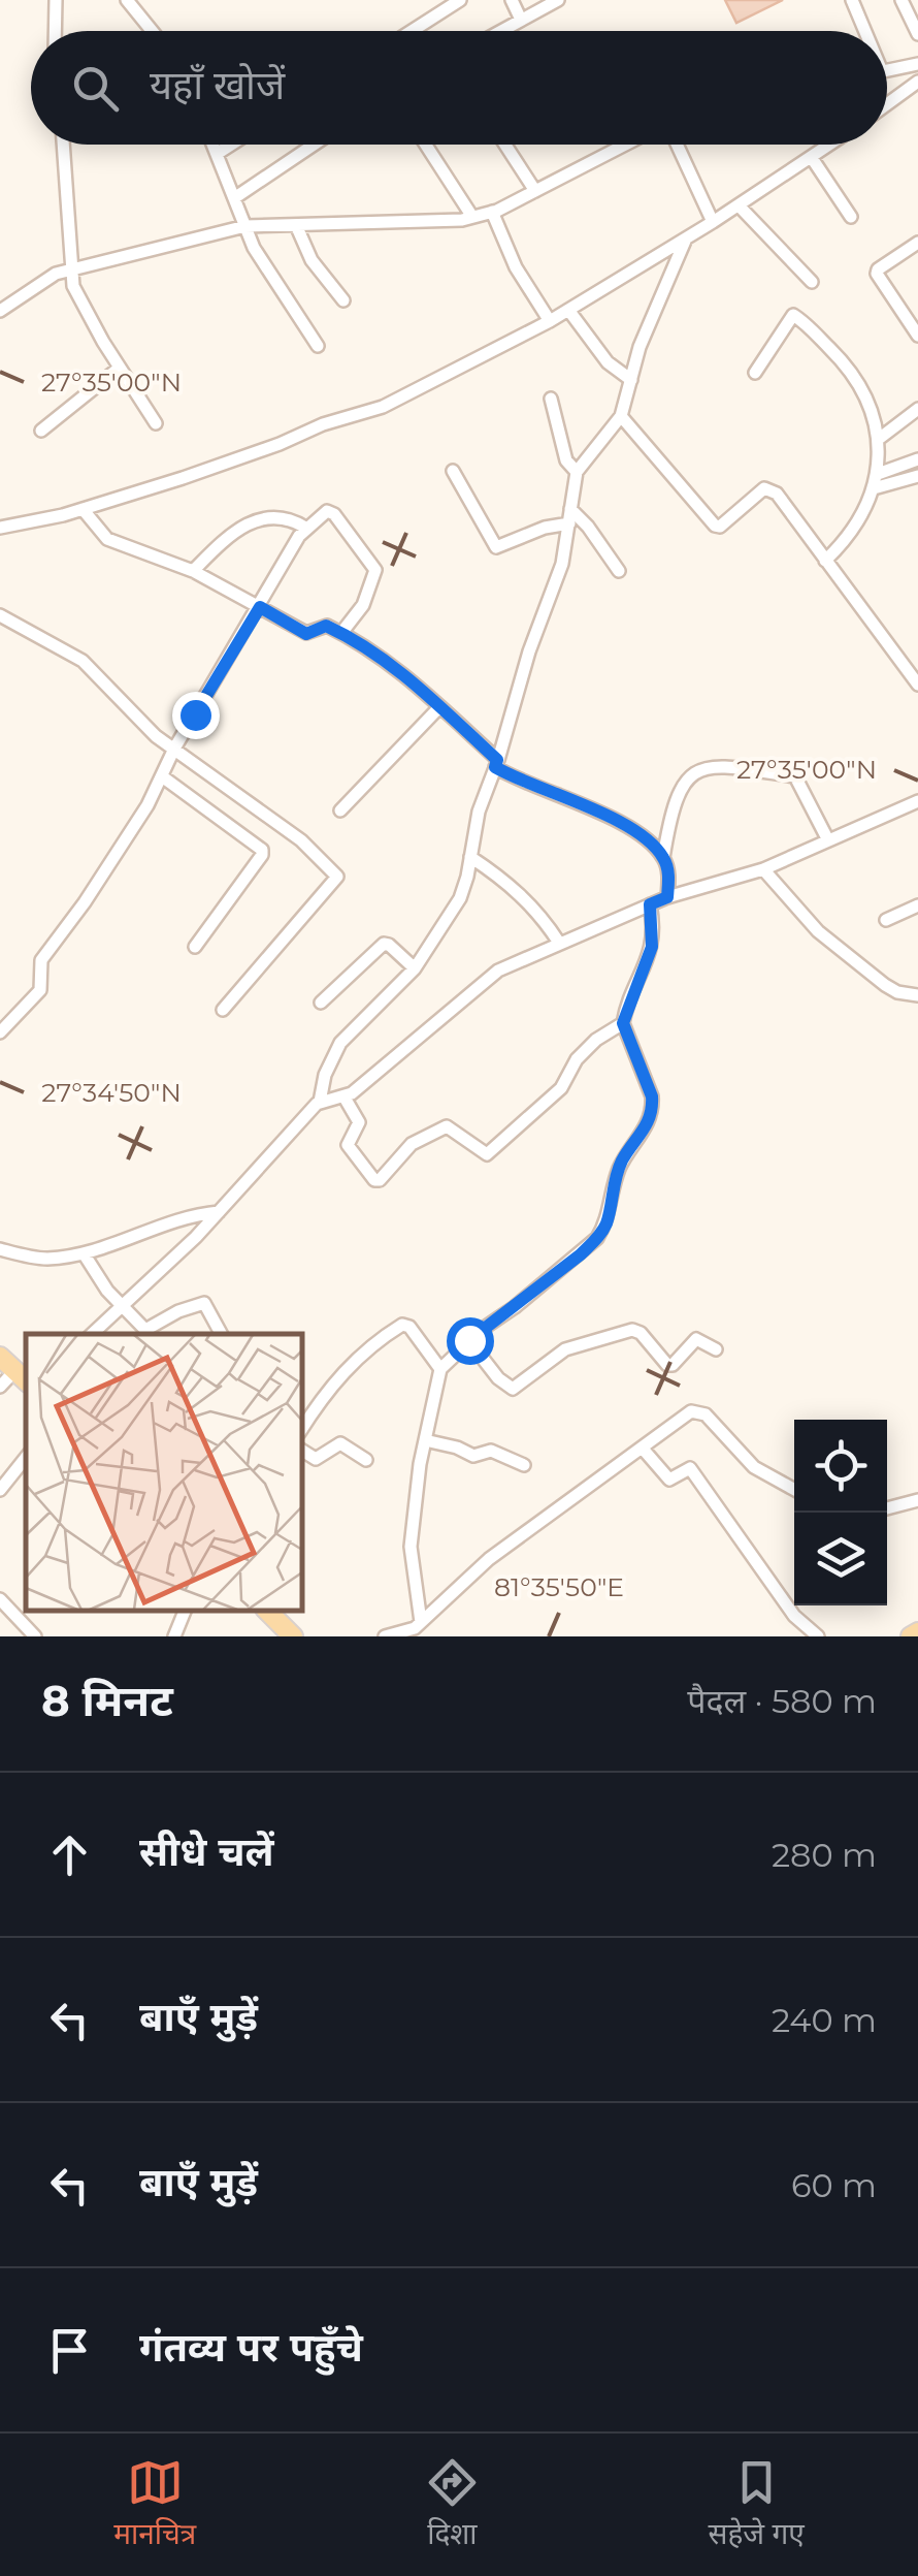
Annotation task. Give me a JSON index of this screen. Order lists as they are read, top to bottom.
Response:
{
  "page": {
    "search": "यहाँ खोजें",
    "heading": ["8 मिनट", "पैदल · 580 m"],
    "list": [
      ["सीधे चलें", "280 m"],
      ["बाएँ मुड़ें", "240 m"],
      ["बाएँ मुड़ें", "60 m"],
      "गंतव्य पर पहुँचे"
    ],
    "nav": ["मानचित्र", "दिशा", "सहेजे गए"]
  },
  "coordinates": ["27°35'00\"N", "27°34'50\"N", "81°35'50\"E"]
}
